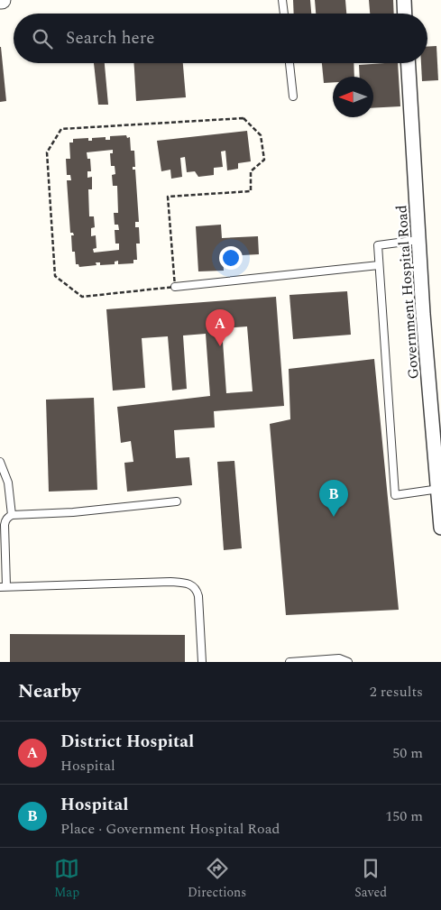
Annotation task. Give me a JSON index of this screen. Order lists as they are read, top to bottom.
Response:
{
  "streets": {
    "street": ["Government Hospital Road"]
  },
  "north": "left",
  "page": {
    "search": "Search here",
    "pins": ["A", "B"],
    "heading": ["Nearby", "2 results"],
    "list": [
      {
        "mark": "A",
        "name": "District Hospital",
        "note": "Hospital",
        "value": "50 m"
      },
      {
        "mark": "B",
        "name": "Hospital",
        "note": "Place · Government Hospital Road",
        "value": "150 m"
      }
    ],
    "nav": ["Map", "Directions", "Saved"]
  }
}
